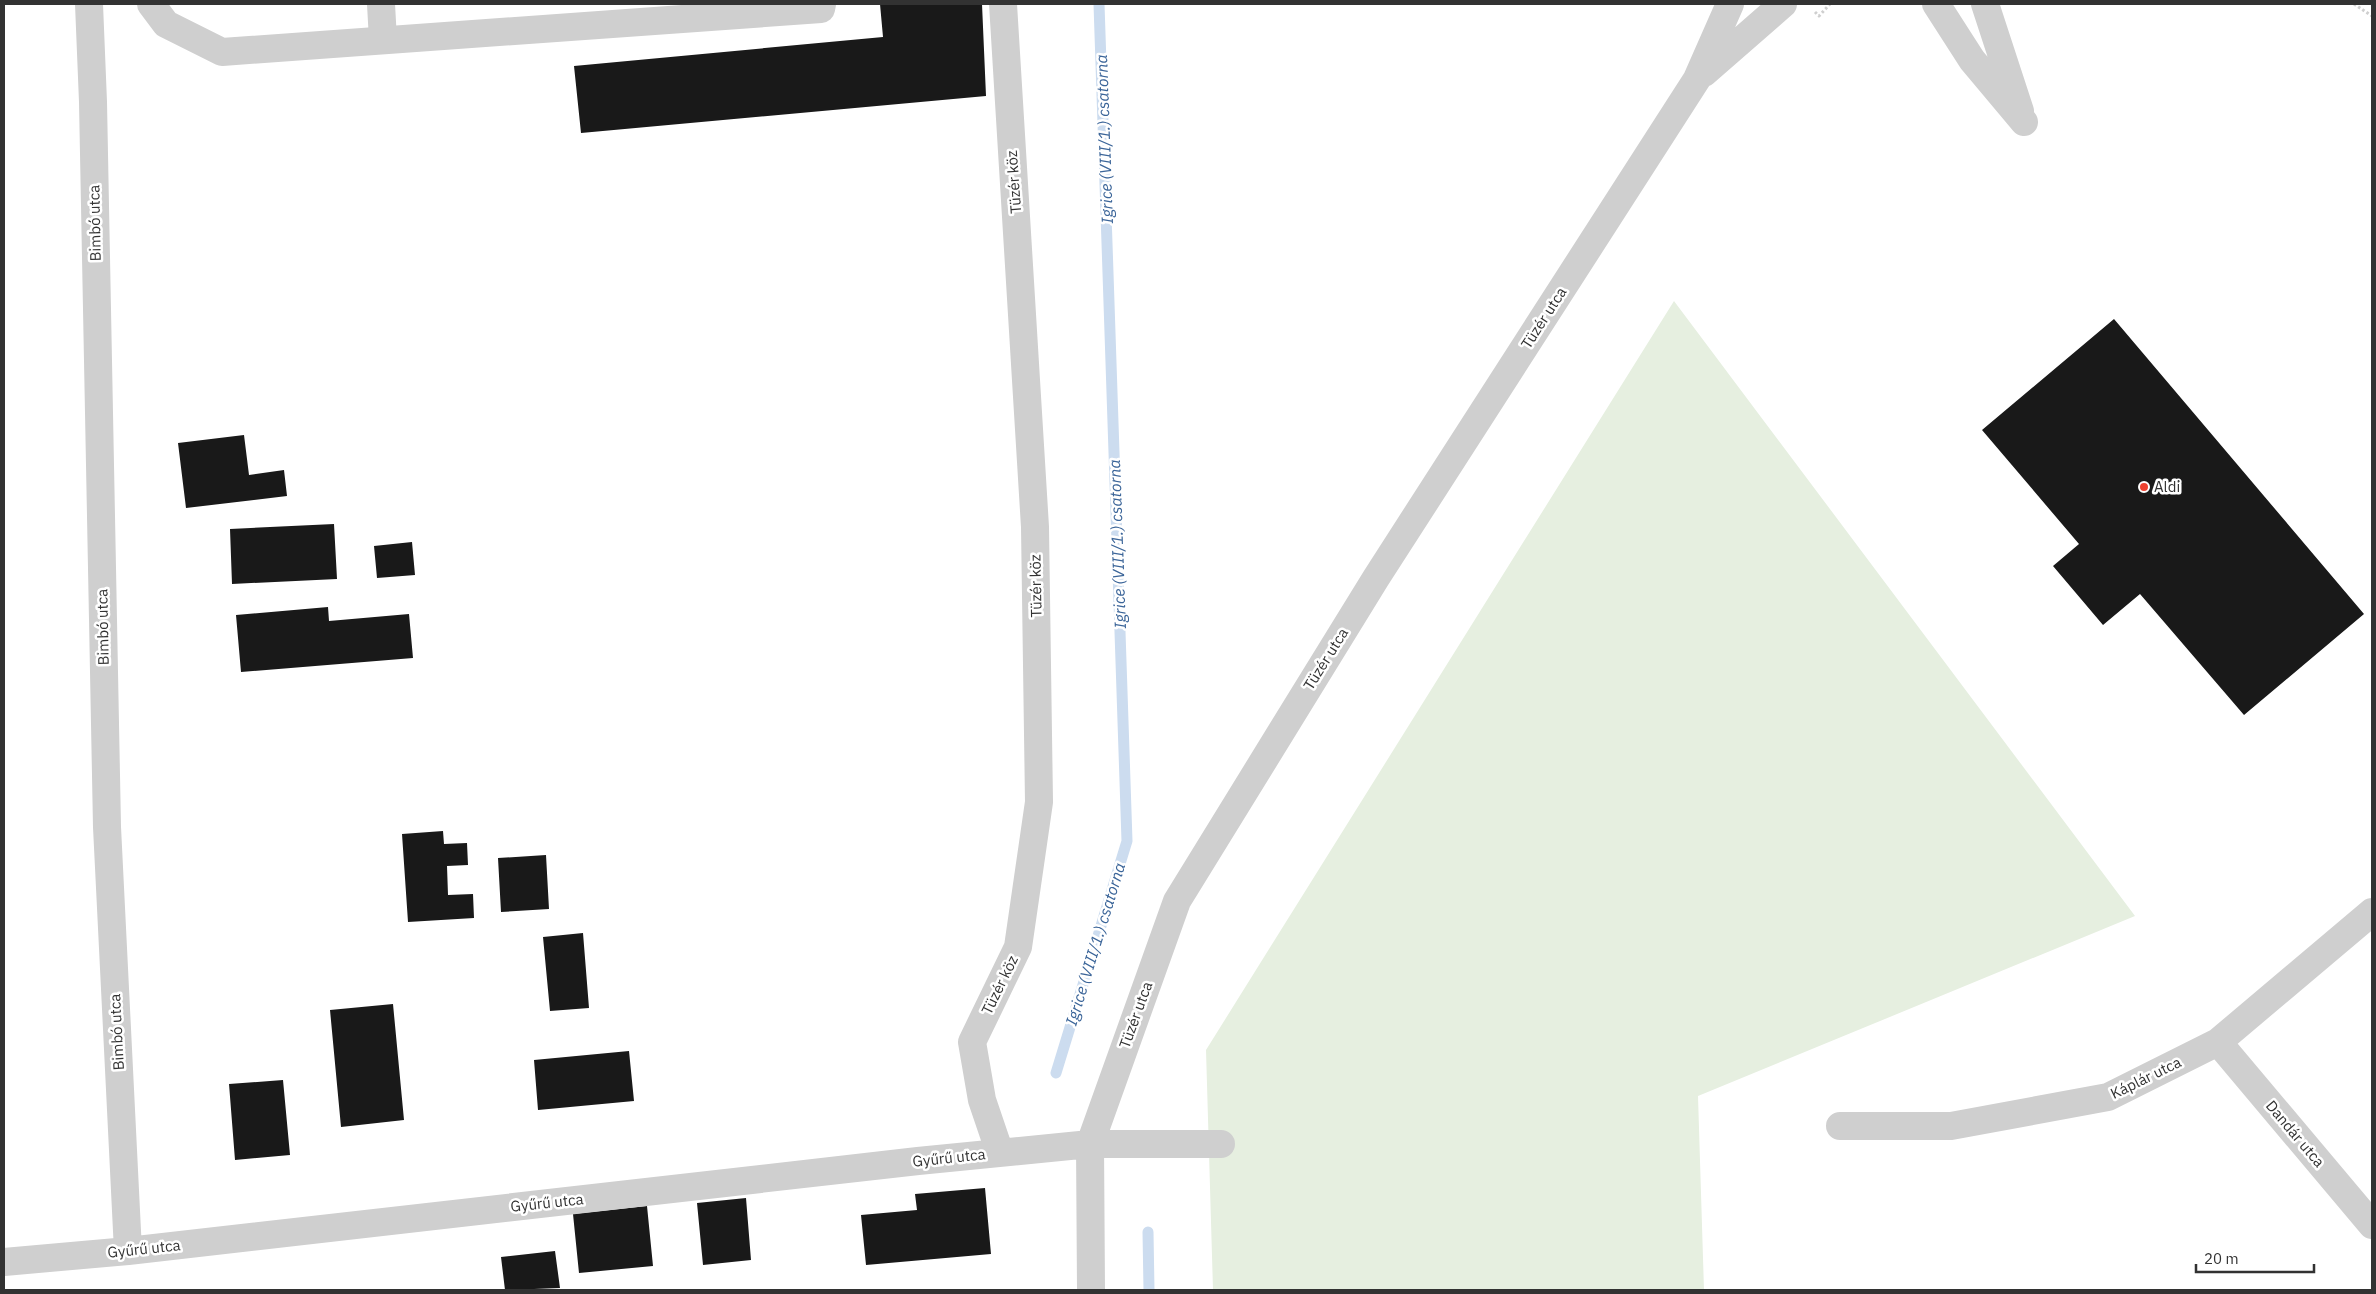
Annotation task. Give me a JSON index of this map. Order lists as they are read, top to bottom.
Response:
{
  "streets": {
    "street": [
      "Tüzér köz",
      "Bimbó utca",
      "Tüzér utca",
      "Káplár utca",
      "Dandár utca",
      "Gyűrű utca"
    ]
  },
  "crossings": [
    ["Tüzér köz", "Gyűrű utca"],
    ["Bimbó utca", "Gyűrű utca"],
    ["Tüzér utca", "Gyűrű utca"],
    ["Káplár utca", "Dandár utca"]
  ],
  "water": ["Igrice (VIII/1.) csatorna"],
  "places": ["Aldi"],
  "scale_bar": "20 m"
}
